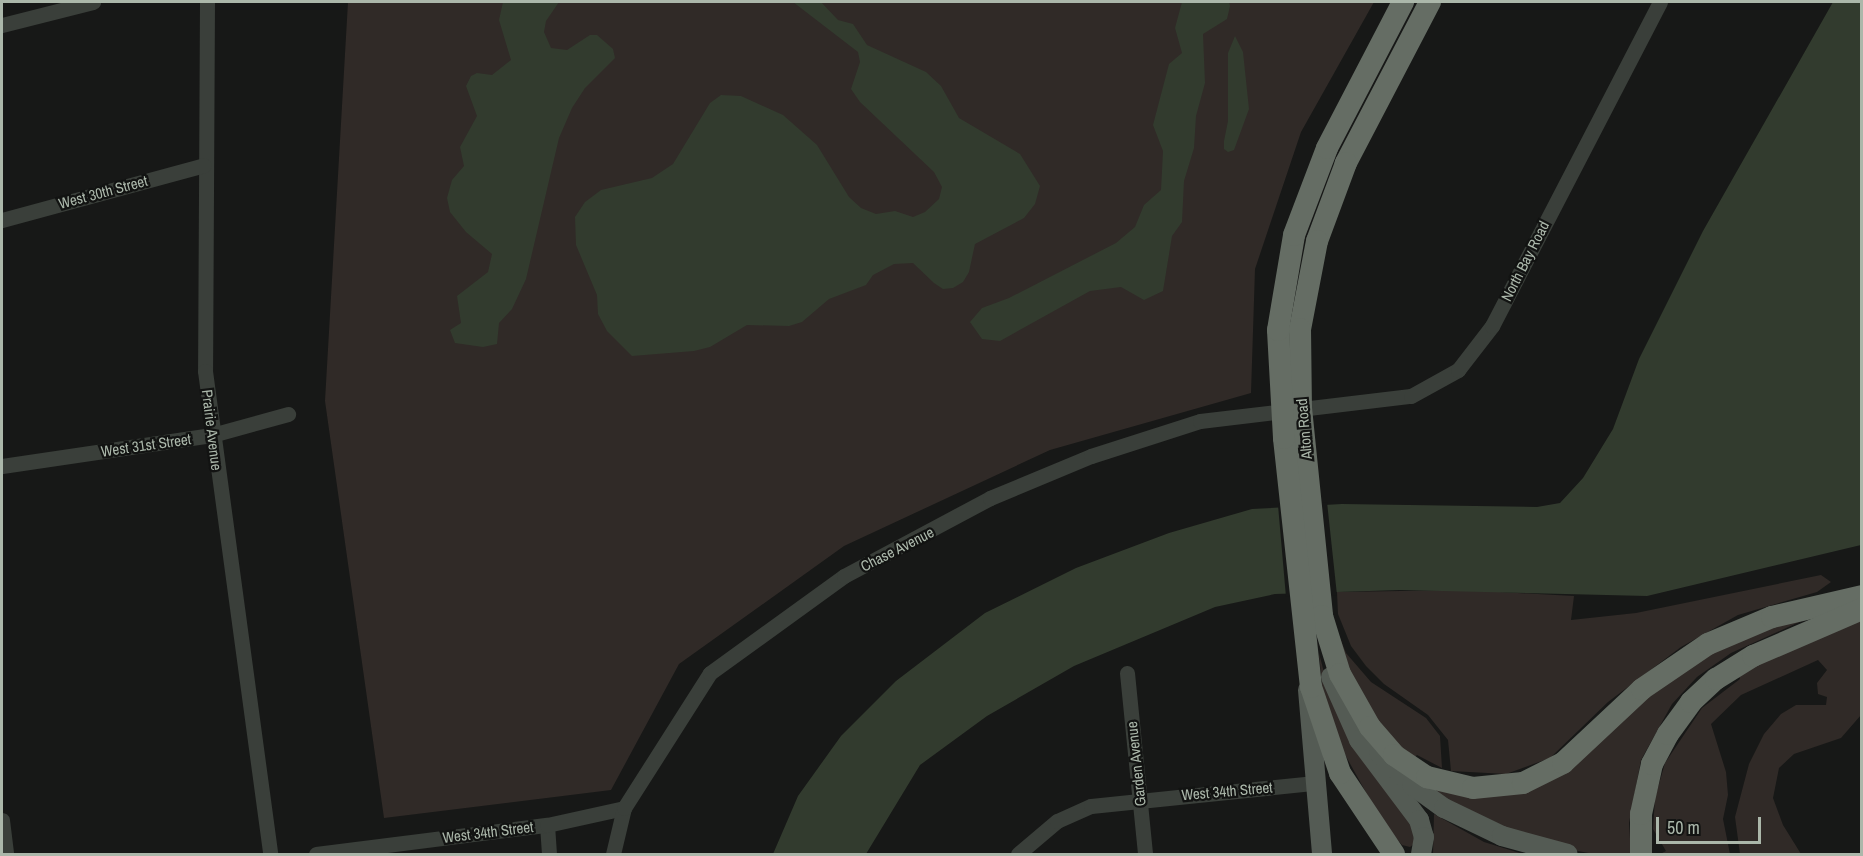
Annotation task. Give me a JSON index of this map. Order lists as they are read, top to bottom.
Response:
{
  "streets": {
    "highway": ["Alton Road"],
    "street": [
      "West 30th Street",
      "North Bay Road",
      "Prairie Avenue",
      "West 31st Street",
      "Chase Avenue",
      "Garden Avenue",
      "West 34th Street"
    ]
  },
  "crossings": [
    ["West 30th Street", "Prairie Avenue"],
    ["North Bay Road", "Alton Road"],
    ["North Bay Road", "Chase Avenue"],
    ["Alton Road", "Chase Avenue"],
    ["Alton Road", "West 34th Street"],
    ["Prairie Avenue", "West 31st Street"],
    ["Chase Avenue", "West 34th Street"],
    ["Garden Avenue", "West 34th Street"]
  ],
  "scale_bar": "50 m"
}
